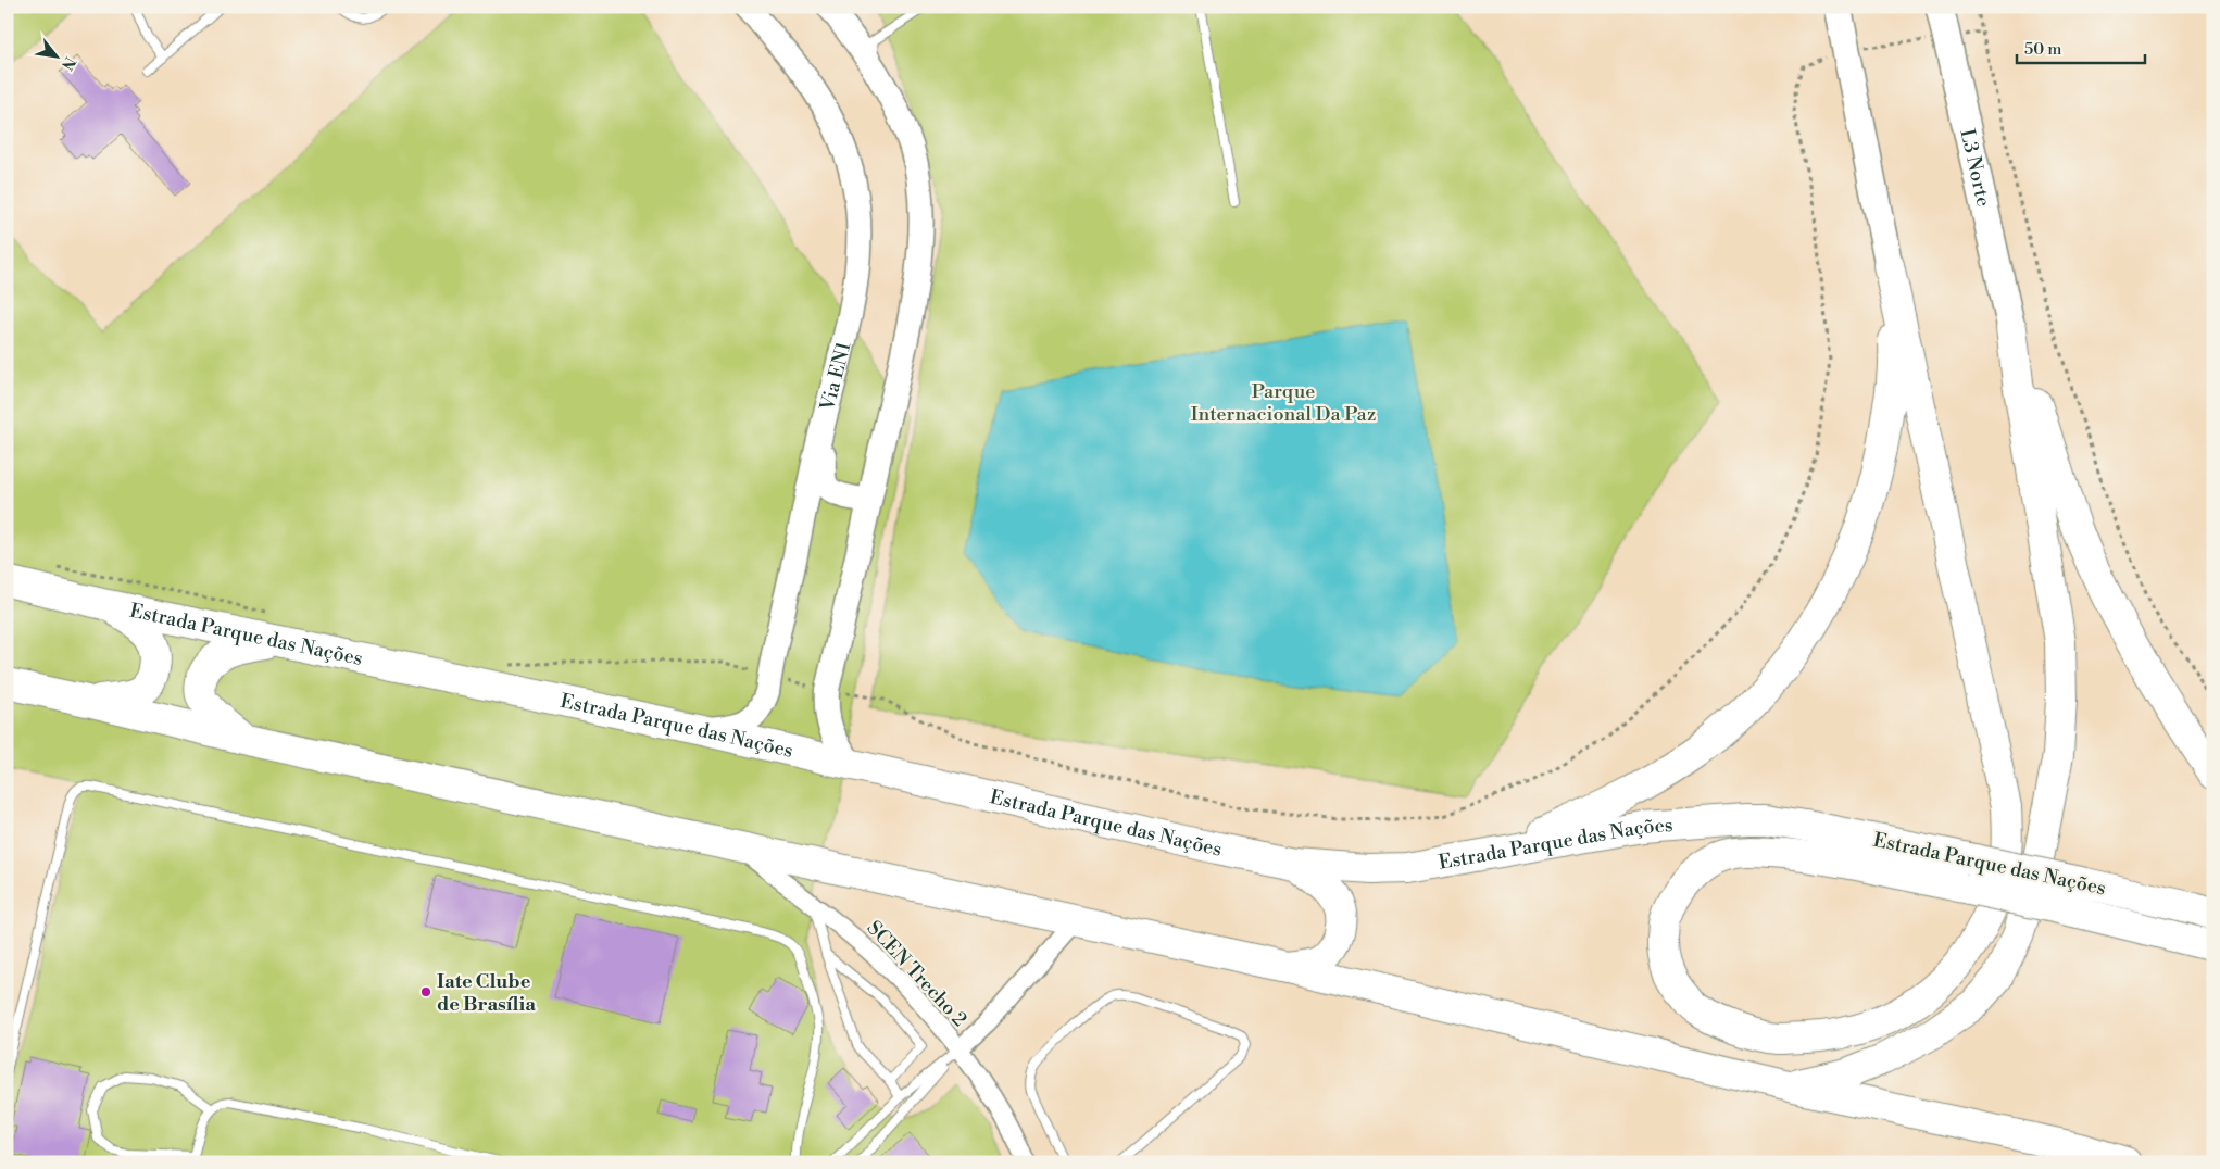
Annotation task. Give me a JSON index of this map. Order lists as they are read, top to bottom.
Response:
{
  "streets": {
    "highway": ["Estrada Parque das Nações"],
    "main road": ["L3 Norte"],
    "street": ["Via EN1", "SCEN Trecho 2"]
  },
  "crossings": [
    ["Via EN1", "Estrada Parque das Nações"]
  ],
  "parks": ["Parque Internacional Da Paz"],
  "places": ["Iate Clube de Brasília"],
  "scale_bar": "50 m",
  "north": "bottom right"
}
